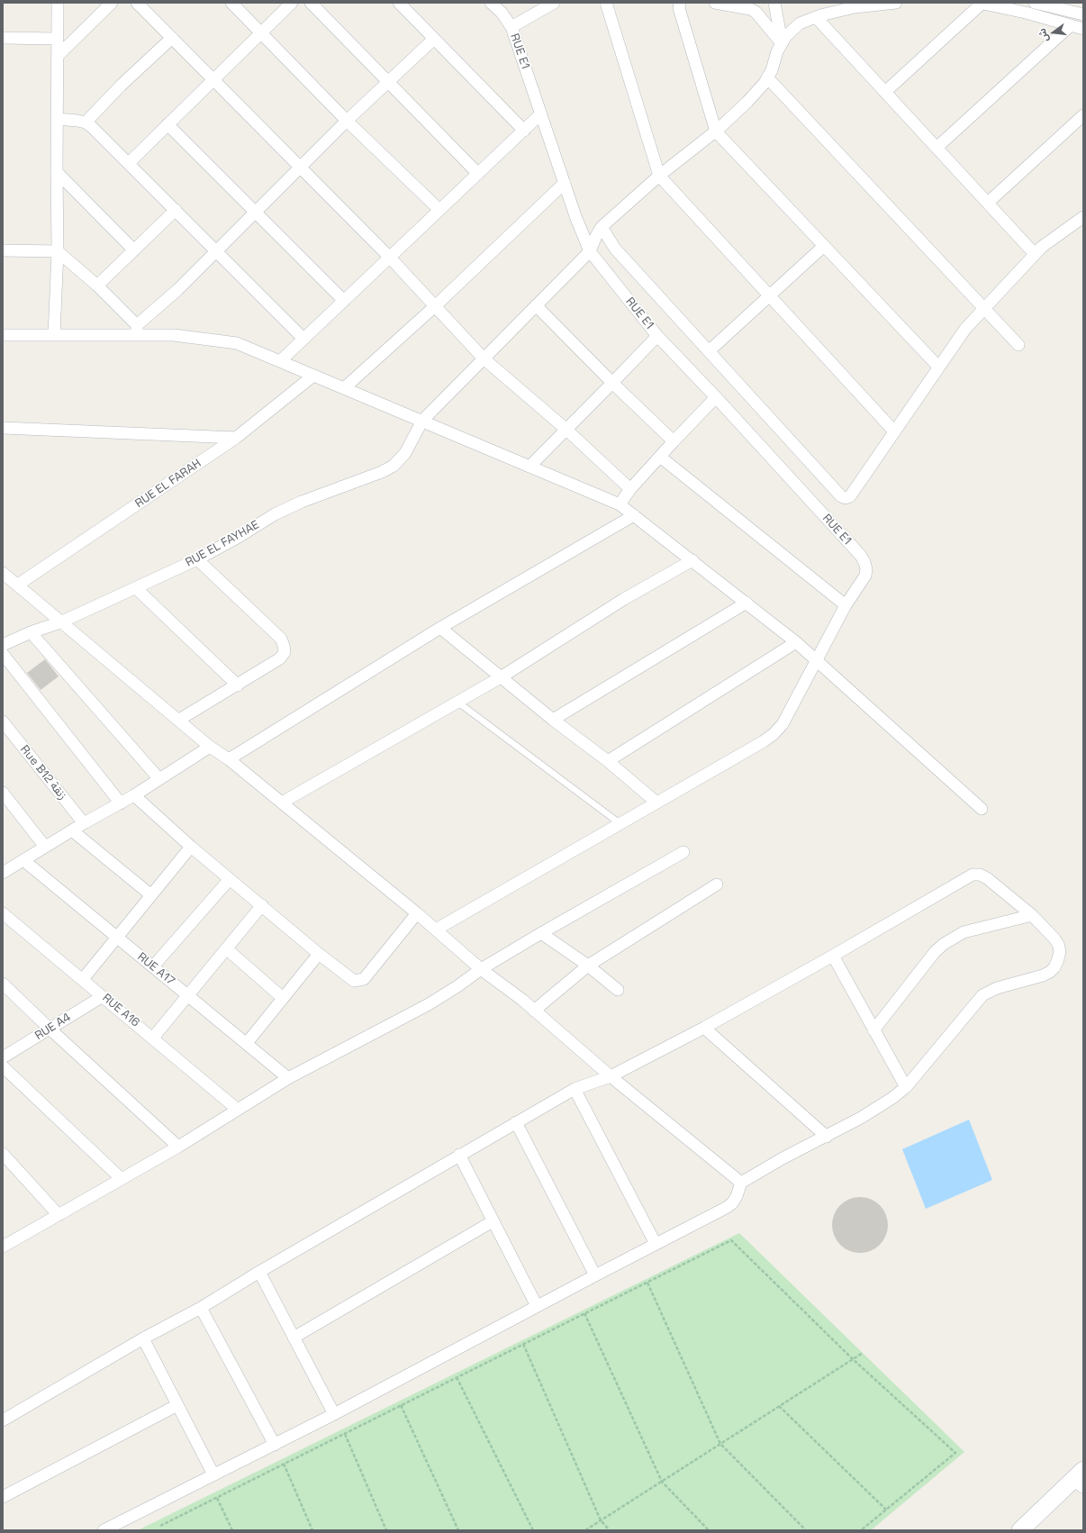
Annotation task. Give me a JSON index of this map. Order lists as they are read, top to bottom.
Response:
{
  "streets": {
    "street": [
      "RUE E1",
      "RUE EL FARAH",
      "RUE EL FAYHAE",
      "Rue B12 زنقة",
      "RUE A17",
      "RUE A16",
      "RUE A4"
    ]
  },
  "crossings": [
    ["RUE E1", "RUE EL FAYHAE"],
    ["RUE A16", "RUE A4"]
  ],
  "north": "left"
}
